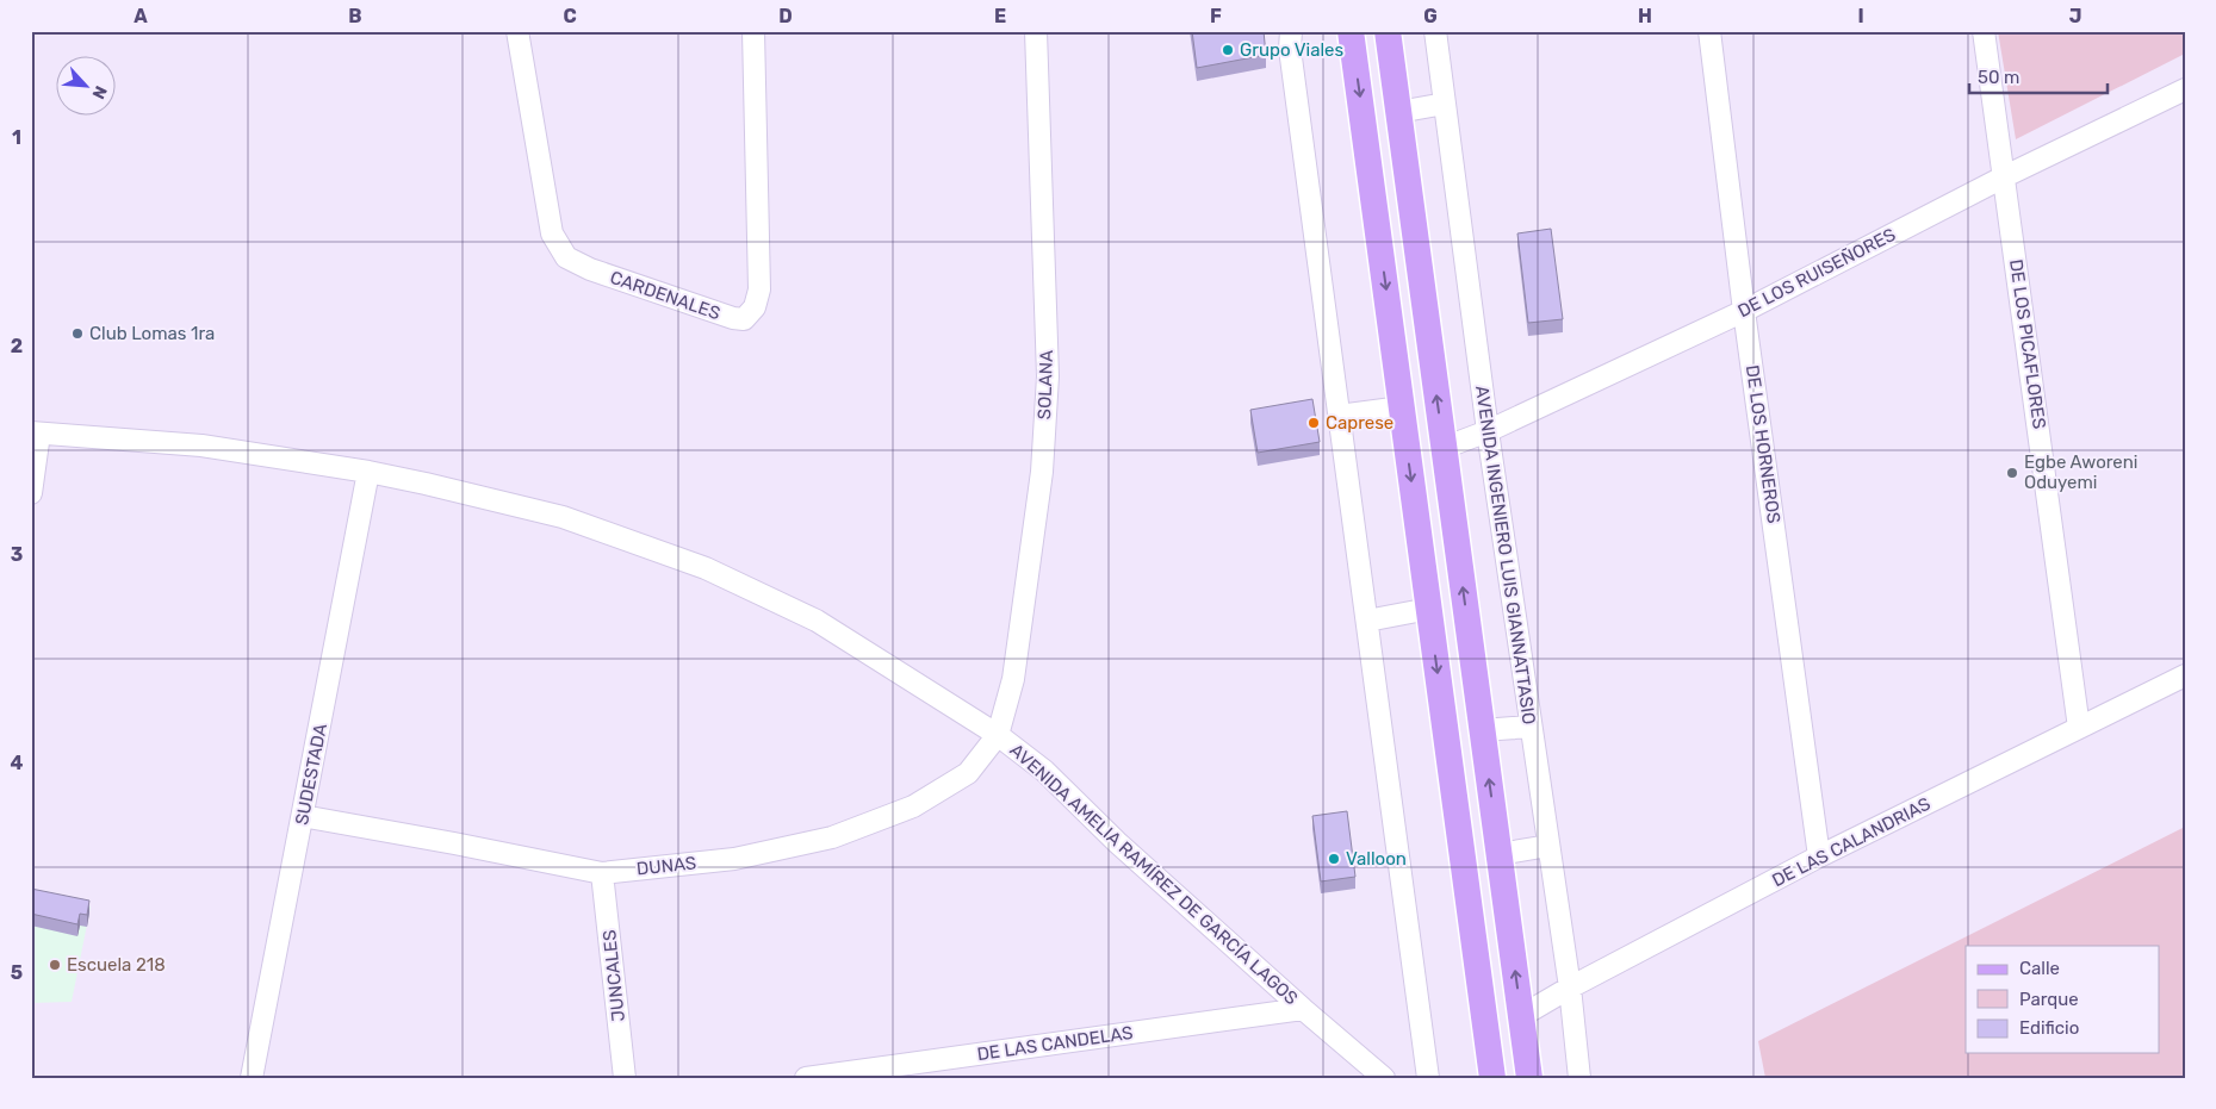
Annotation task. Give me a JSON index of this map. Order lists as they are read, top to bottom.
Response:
{
  "streets": {
    "street": [
      "DE LOS RUISEÑORES",
      "CARDENALES",
      "DE LOS PICAFLORES",
      "SOLANA",
      "DE LOS HORNEROS",
      "AVENIDA INGENIERO LUIS GIANNATTASIO",
      "SUDESTADA",
      "DE LAS CALANDRIAS",
      "DUNAS",
      "AVENIDA AMELIA RAMÍREZ DE GARCÍA LAGOS",
      "JUNCALES",
      "DE LAS CANDELAS"
    ]
  },
  "crossings": [
    ["DE LOS RUISEÑORES", "DE LOS PICAFLORES"],
    ["DE LOS RUISEÑORES", "DE LOS HORNEROS"],
    ["DE LOS RUISEÑORES", "AVENIDA INGENIERO LUIS GIANNATTASIO"],
    ["DE LOS PICAFLORES", "DE LAS CALANDRIAS"],
    ["SOLANA", "DUNAS"],
    ["SOLANA", "AVENIDA AMELIA RAMÍREZ DE GARCÍA LAGOS"],
    ["DE LOS HORNEROS", "DE LAS CALANDRIAS"],
    ["AVENIDA INGENIERO LUIS GIANNATTASIO", "DE LAS CALANDRIAS"],
    ["SUDESTADA", "DUNAS"],
    ["SUDESTADA", "AVENIDA AMELIA RAMÍREZ DE GARCÍA LAGOS"],
    ["DUNAS", "AVENIDA AMELIA RAMÍREZ DE GARCÍA LAGOS"],
    ["DUNAS", "JUNCALES"],
    ["AVENIDA AMELIA RAMÍREZ DE GARCÍA LAGOS", "DE LAS CANDELAS"]
  ],
  "places": [
    "Grupo Viales",
    "Club Lomas 1ra",
    "Caprese",
    "Egbe Aworeni Oduyemi",
    "Valloon",
    "Escuela 218"
  ],
  "legend": ["Calle", "Parque", "Edificio"],
  "scale_bar": "50 m",
  "north": "bottom right",
  "grid": {
    "columns": [
      "A",
      "B",
      "C",
      "D",
      "E",
      "F",
      "G",
      "H",
      "I",
      "J"
    ],
    "rows": [
      "1",
      "2",
      "3",
      "4",
      "5"
    ]
  }
}
